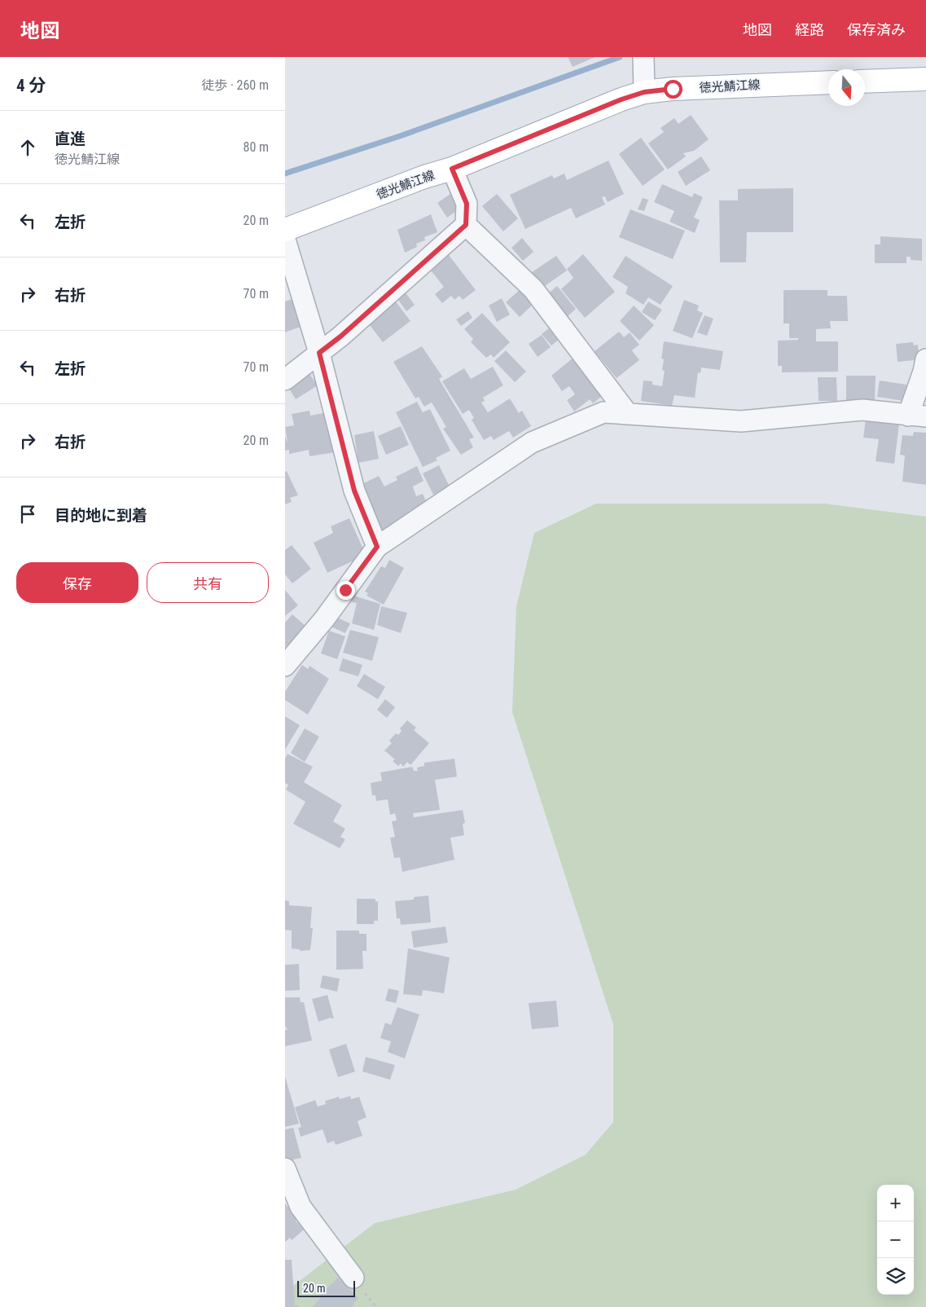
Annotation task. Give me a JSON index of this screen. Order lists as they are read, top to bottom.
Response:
{
  "streets": {
    "main road": ["徳光鯖江線"]
  },
  "scale_bar": "20 m",
  "north": "bottom",
  "page": {
    "header": "地図",
    "nav": ["地図", "経路", "保存済み"],
    "heading": ["4 分", "徒歩 · 260 m"],
    "list": [
      ["直進", "徳光鯖江線", "80 m"],
      ["左折", "20 m"],
      ["右折", "70 m"],
      ["左折", "70 m"],
      ["右折", "20 m"],
      "目的地に到着"
    ],
    "buttons": ["保存", "共有"],
    "map_buttons": ["+", "−"],
    "scale": "20 m"
  }
}
